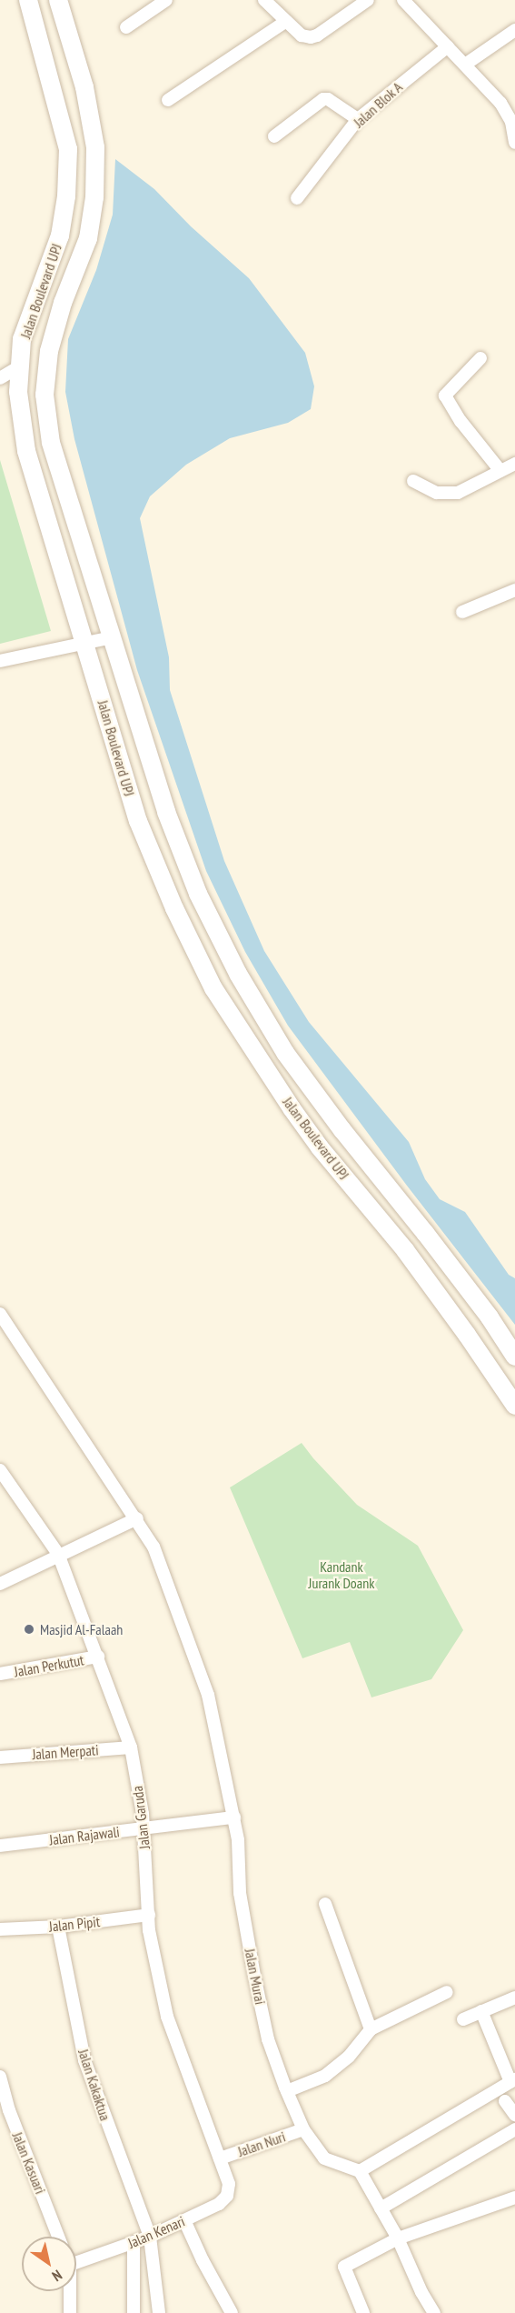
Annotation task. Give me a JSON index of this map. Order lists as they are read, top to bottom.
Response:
{
  "streets": {
    "street": [
      "Jalan Blok A",
      "Jalan Boulevard UPJ",
      "Jalan Perkutut",
      "Jalan Merpati",
      "Jalan Garuda",
      "Jalan Rajawali",
      "Jalan Pipit",
      "Jalan Murai",
      "Jalan Kakaktua",
      "Jalan Nuri",
      "Jalan Kasuari",
      "Jalan Kenari"
    ]
  },
  "crossings": [
    ["Jalan Perkutut", "Jalan Garuda"],
    ["Jalan Merpati", "Jalan Garuda"],
    ["Jalan Garuda", "Jalan Rajawali"],
    ["Jalan Garuda", "Jalan Pipit"],
    ["Jalan Garuda", "Jalan Nuri"],
    ["Jalan Garuda", "Jalan Kenari"],
    ["Jalan Rajawali", "Jalan Murai"],
    ["Jalan Pipit", "Jalan Kakaktua"],
    ["Jalan Murai", "Jalan Nuri"],
    ["Jalan Kakaktua", "Jalan Kenari"]
  ],
  "parks": ["Kandank Jurank Doank"],
  "places": ["Masjid Al-Falaah"],
  "north": "bottom right"
}
